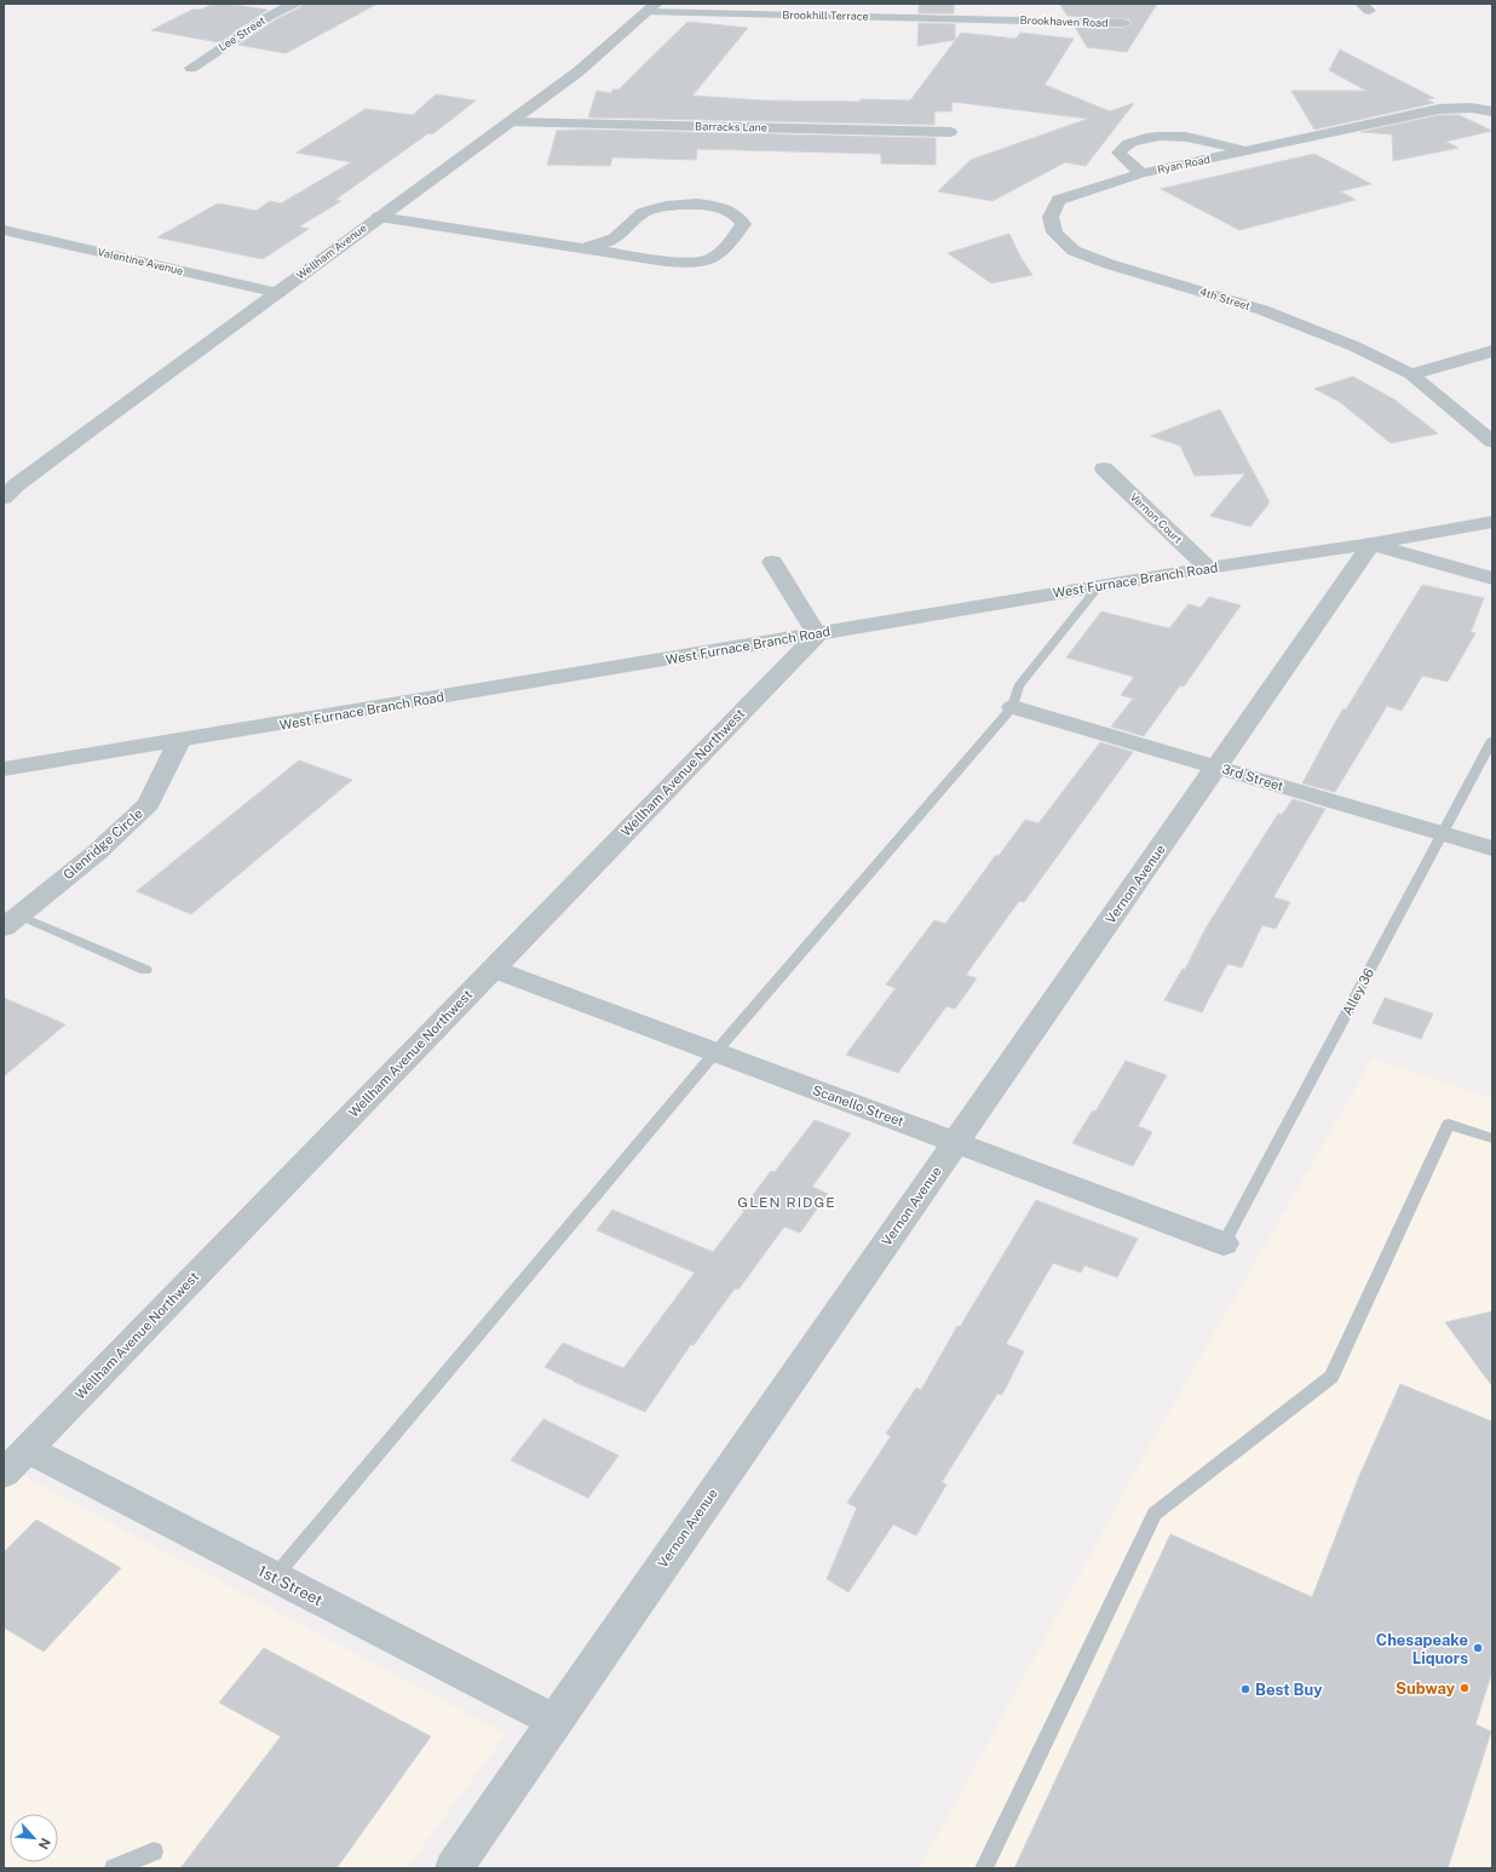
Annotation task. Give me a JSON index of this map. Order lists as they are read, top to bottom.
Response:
{
  "streets": {
    "street": [
      "Brookhill Terrace",
      "Brookhaven Road",
      "Lee Street",
      "Barracks Lane",
      "Ryan Road",
      "Wellham Avenue",
      "Valentine Avenue",
      "4th Street",
      "Vernon Court",
      "West Furnace Branch Road",
      "Wellham Avenue Northwest",
      "3rd Street",
      "Glenridge Circle",
      "Vernon Avenue",
      "Scanello Street",
      "1st Street"
    ],
    "lane": ["Alley 36"]
  },
  "crossings": [
    ["Brookhill Terrace", "Brookhaven Road"],
    ["Brookhill Terrace", "Wellham Avenue"],
    ["Barracks Lane", "Wellham Avenue"],
    ["Ryan Road", "4th Street"],
    ["Wellham Avenue", "Valentine Avenue"],
    ["Vernon Court", "West Furnace Branch Road"],
    ["West Furnace Branch Road", "Wellham Avenue Northwest"],
    ["West Furnace Branch Road", "Glenridge Circle"],
    ["West Furnace Branch Road", "Vernon Avenue"],
    ["Wellham Avenue Northwest", "Scanello Street"],
    ["Wellham Avenue Northwest", "1st Street"],
    ["3rd Street", "Vernon Avenue"],
    ["3rd Street", "Alley 36"],
    ["Vernon Avenue", "Scanello Street"],
    ["Vernon Avenue", "1st Street"],
    ["Alley 36", "Scanello Street"]
  ],
  "districts": ["GLEN RIDGE"],
  "places": ["Chesapeake Liquors", "Subway", "Best Buy"],
  "north": "bottom right"
}
